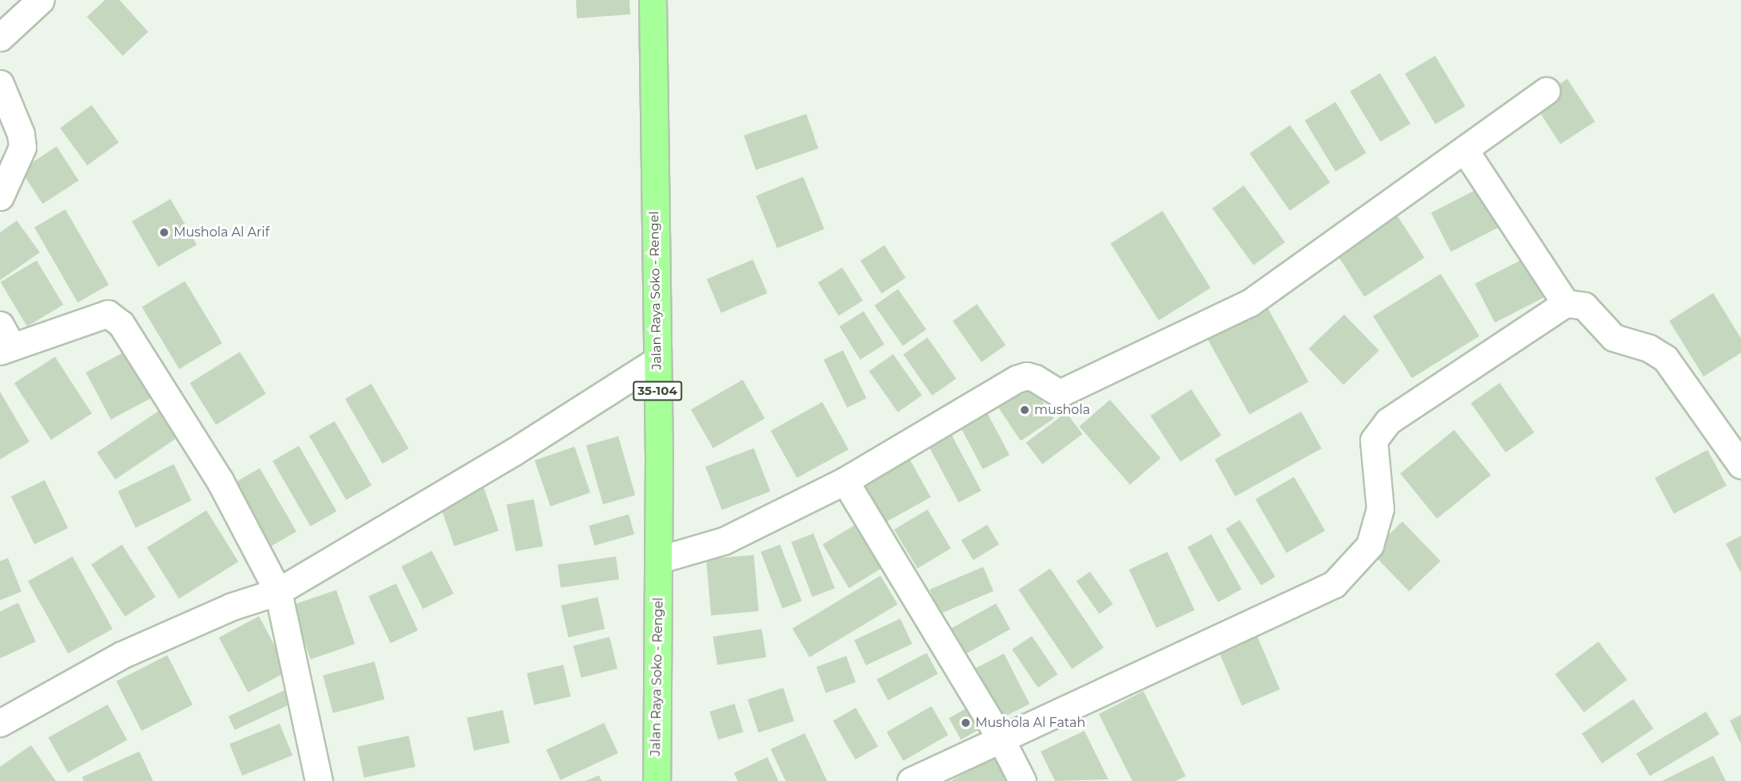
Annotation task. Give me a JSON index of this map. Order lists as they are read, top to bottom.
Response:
{
  "streets": {
    "main road": ["Jalan Raya Soko - Rengel", "35-104"]
  },
  "places": ["Mushola Al Arif", "mushola", "Mushola Al Fatah"]
}
